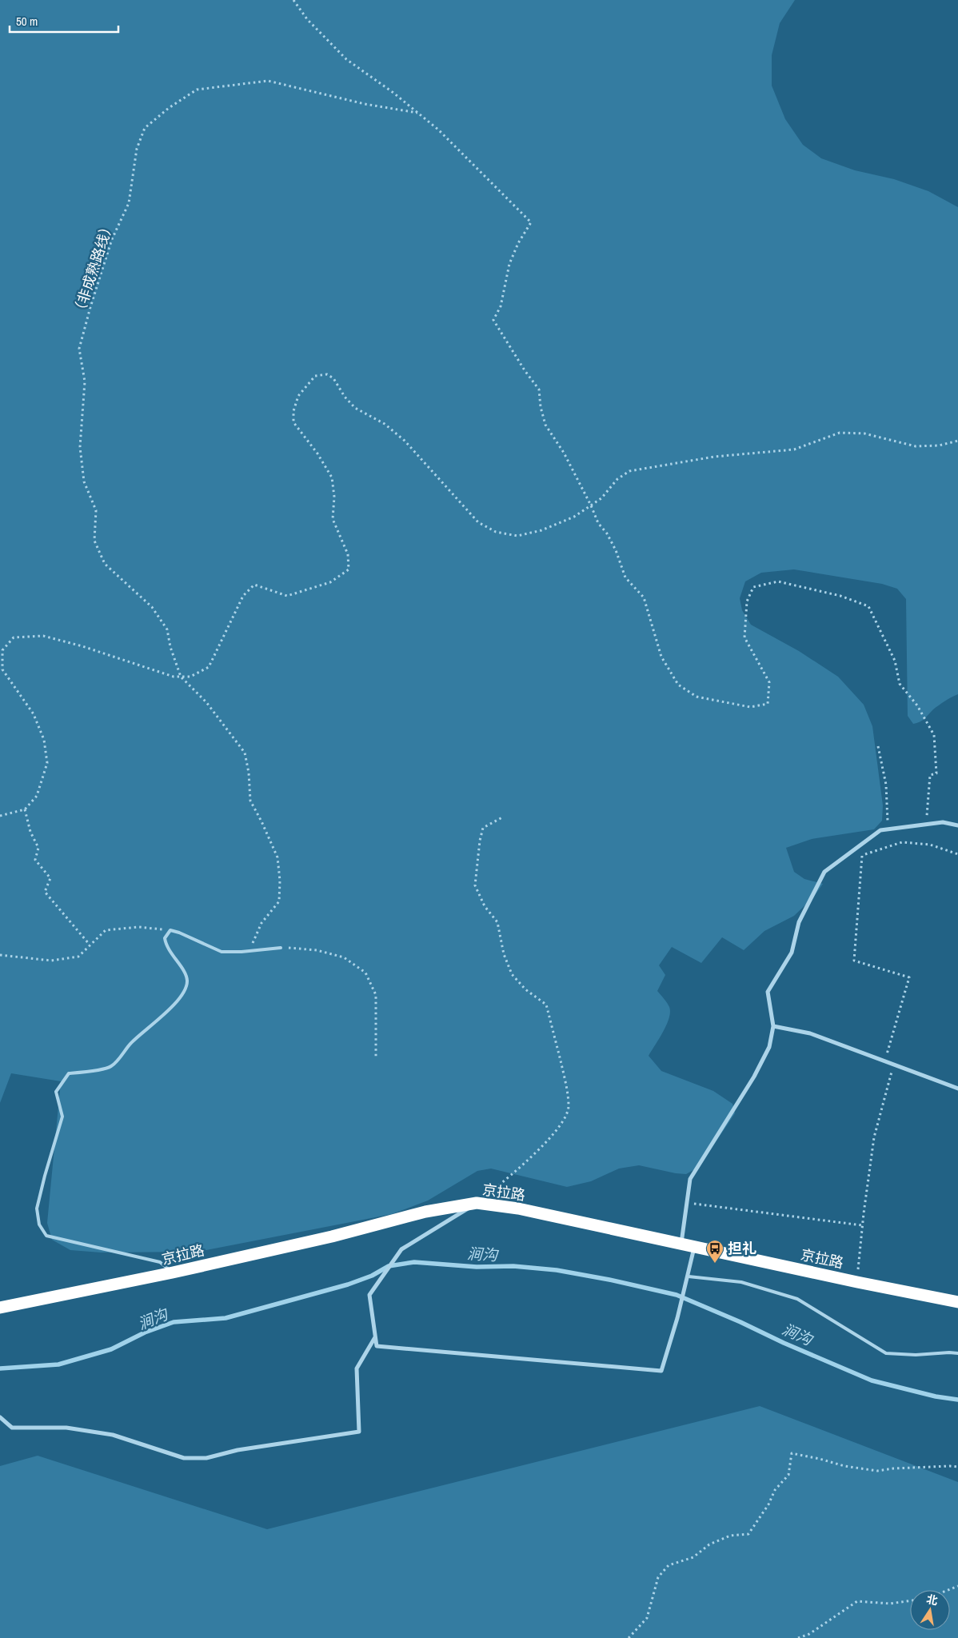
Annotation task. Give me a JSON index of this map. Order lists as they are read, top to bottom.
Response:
{
  "streets": {
    "highway": ["京拉路"],
    "path": ["（非成熟路线）"]
  },
  "water": ["涧沟"],
  "places": {
    "bus stop": ["担礼"]
  },
  "scale_bar": "50 m",
  "north": "top"
}
